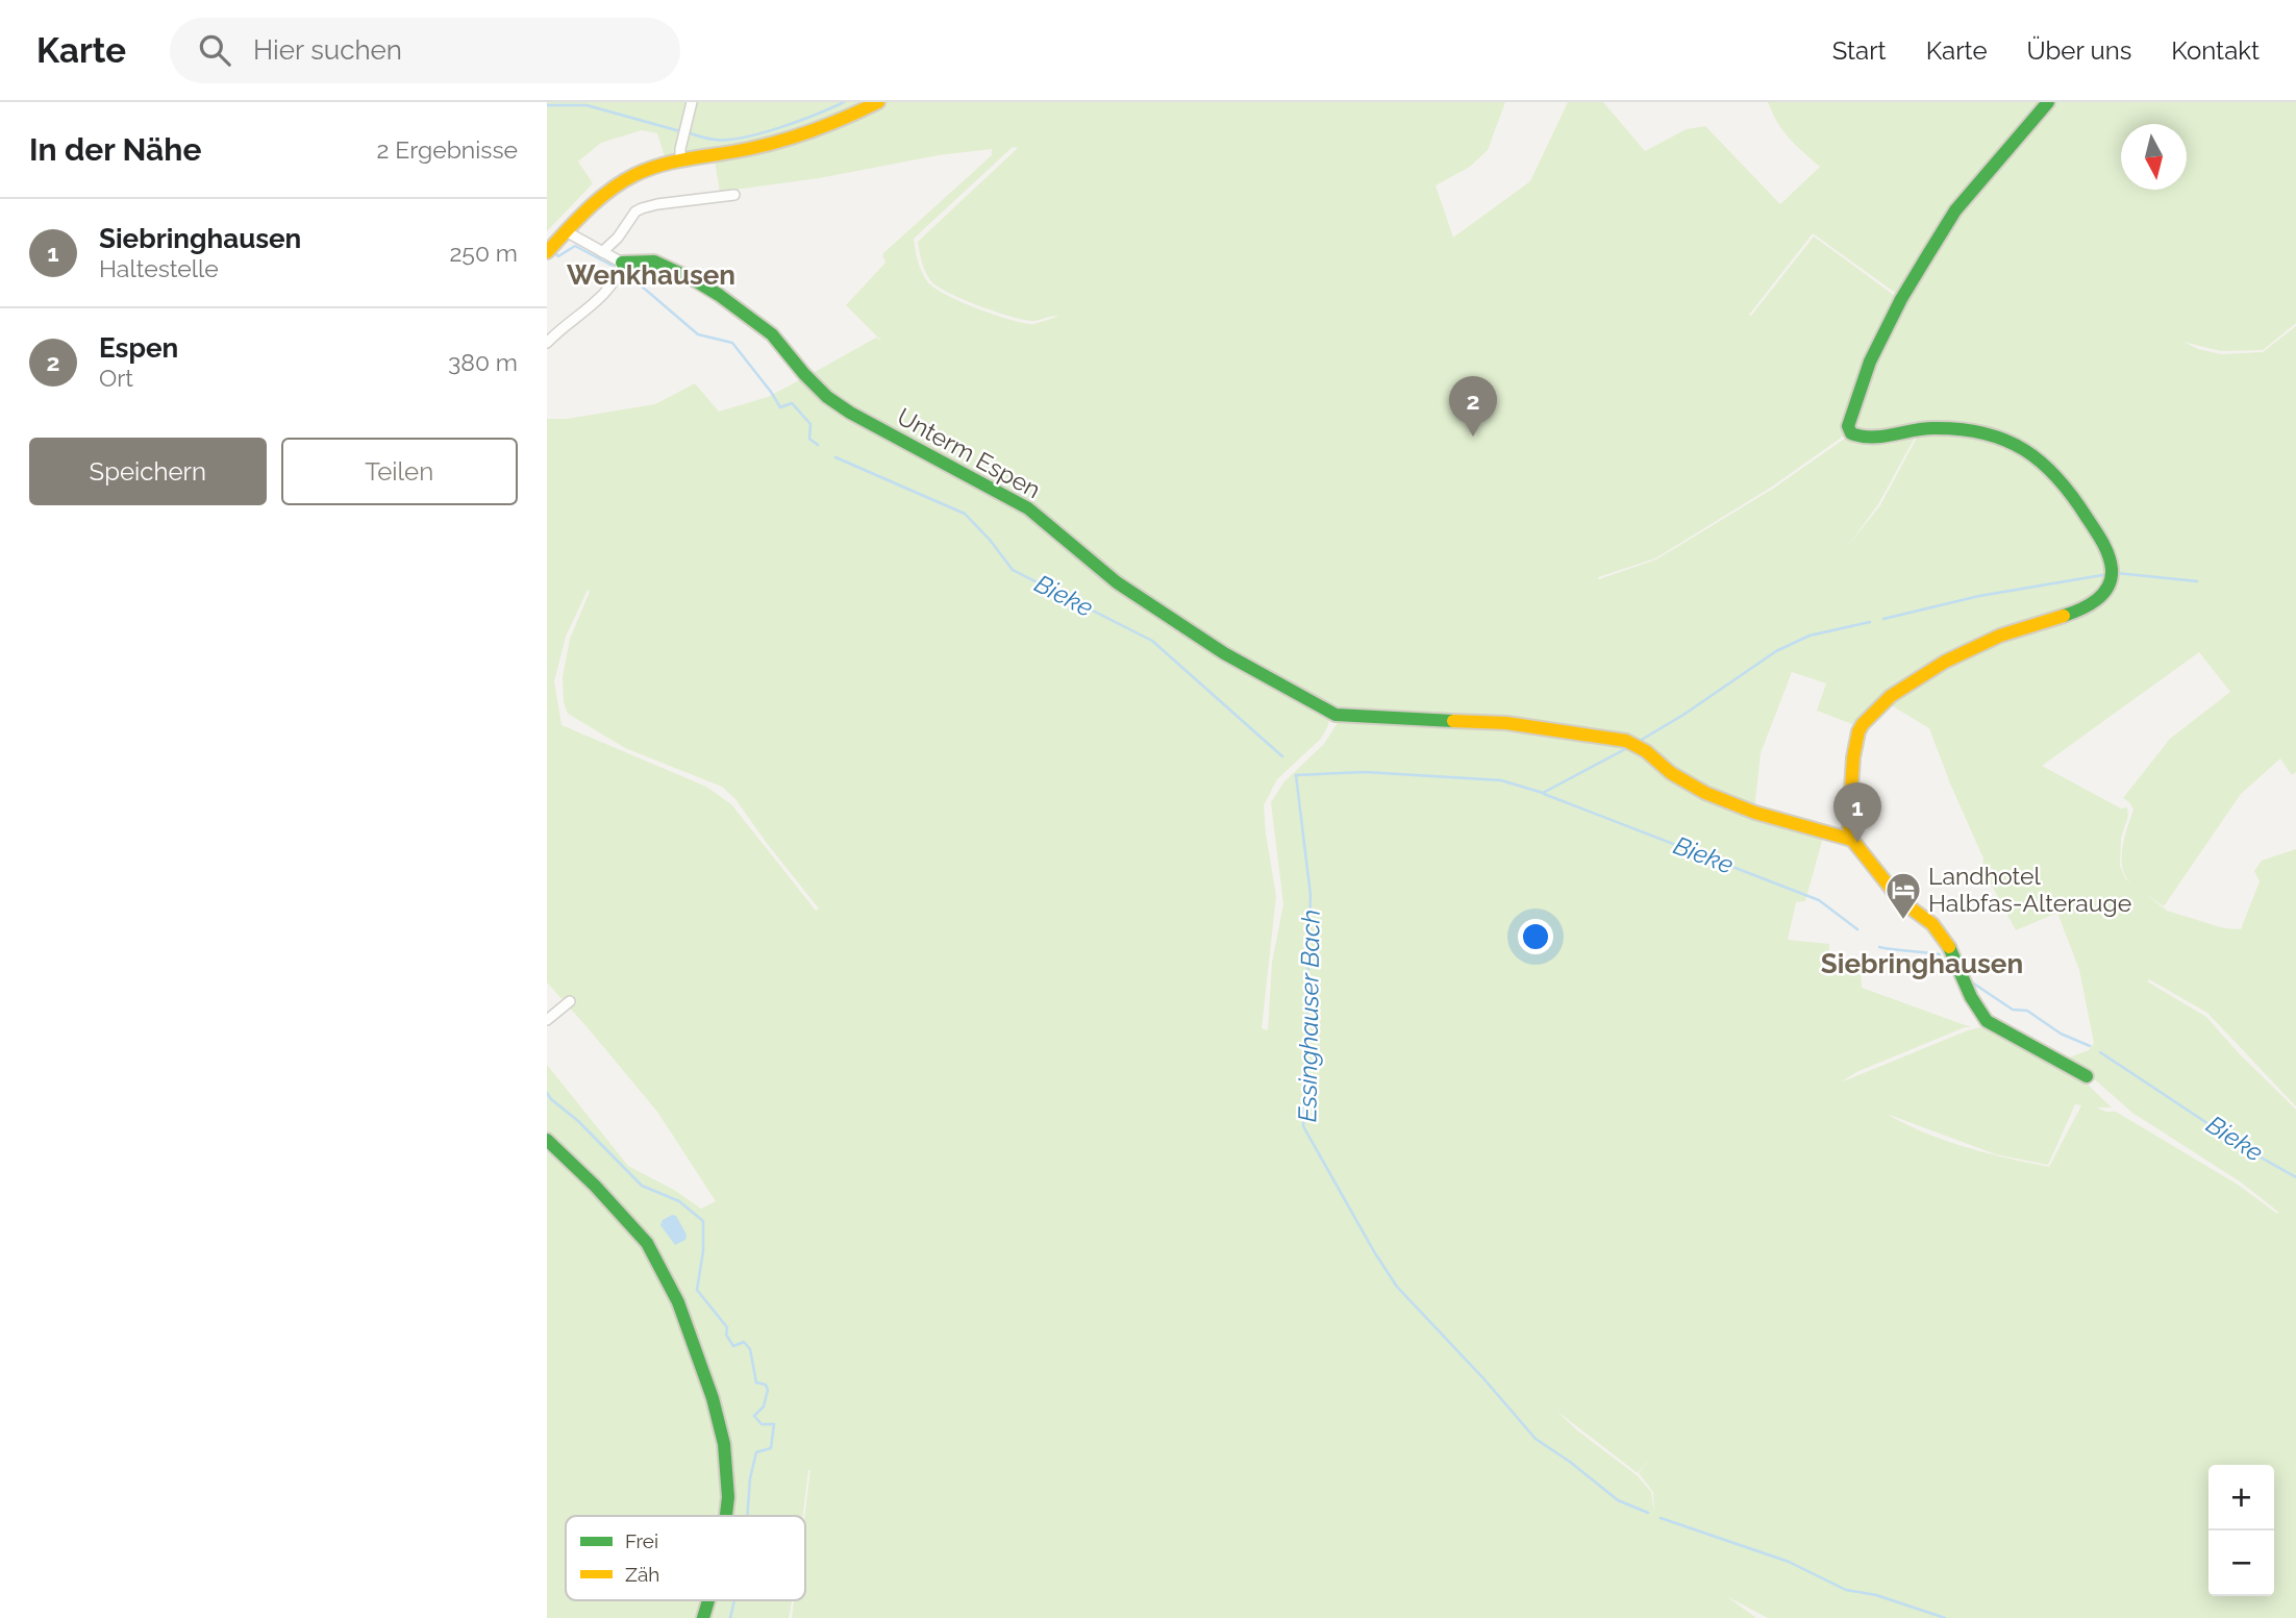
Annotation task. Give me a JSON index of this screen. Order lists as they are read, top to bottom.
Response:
{
  "streets": {
    "street": ["Unterm Espen"]
  },
  "districts": ["Wenkhausen", "Siebringhausen"],
  "water": ["Bieke", "Essinghauser Bach"],
  "places": {
    "hotel": ["Landhotel Halbfas-Alterauge"]
  },
  "legend": ["Frei", "Zäh"],
  "north": "bottom",
  "page": {
    "header": "Karte",
    "search": "Hier suchen",
    "nav": [
      "Start",
      "Karte",
      "Über uns",
      "Kontakt"
    ],
    "heading": ["In der Nähe", "2 Ergebnisse"],
    "list": [
      {
        "mark": "1",
        "name": "Siebringhausen",
        "note": "Haltestelle",
        "value": "250 m"
      },
      {
        "mark": "2",
        "name": "Espen",
        "note": "Ort",
        "value": "380 m"
      }
    ],
    "pins": ["2", "1"],
    "buttons": ["Speichern", "Teilen"],
    "map_buttons": ["+", "−"]
  }
}
